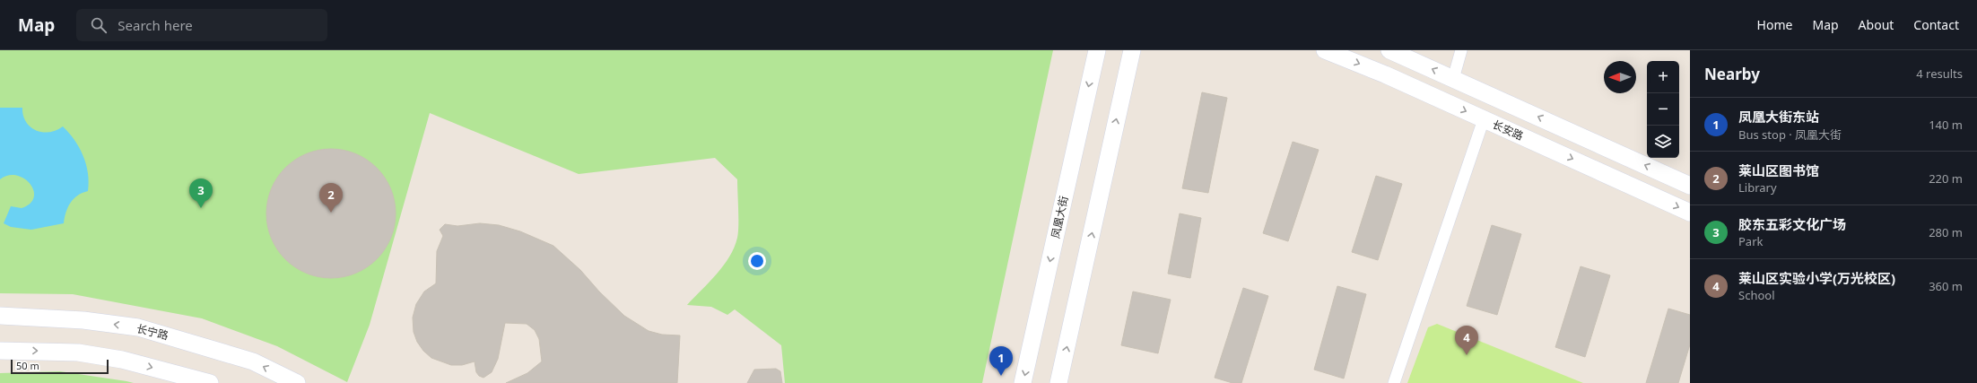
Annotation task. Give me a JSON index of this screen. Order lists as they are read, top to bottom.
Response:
{
  "streets": {
    "street": ["长安路", "凤凰大街", "长宁路"]
  },
  "scale_bar": "50 m",
  "north": "left",
  "page": {
    "header": "Map",
    "search": "Search here",
    "nav": [
      "Home",
      "Map",
      "About",
      "Contact"
    ],
    "heading": ["Nearby", "4 results"],
    "map_buttons": ["+", "−"],
    "list": [
      {
        "mark": "1",
        "name": "凤凰大街东站",
        "note": "Bus stop · 凤凰大街",
        "value": "140 m"
      },
      {
        "mark": "2",
        "name": "莱山区图书馆",
        "note": "Library",
        "value": "220 m"
      },
      {
        "mark": "3",
        "name": "胶东五彩文化广场",
        "note": "Park",
        "value": "280 m"
      },
      {
        "mark": "4",
        "name": "莱山区实验小学(万光校区)",
        "note": "School",
        "value": "360 m"
      }
    ],
    "pins": [
      "3",
      "2",
      "4",
      "1"
    ],
    "scale": "50 m"
  }
}
